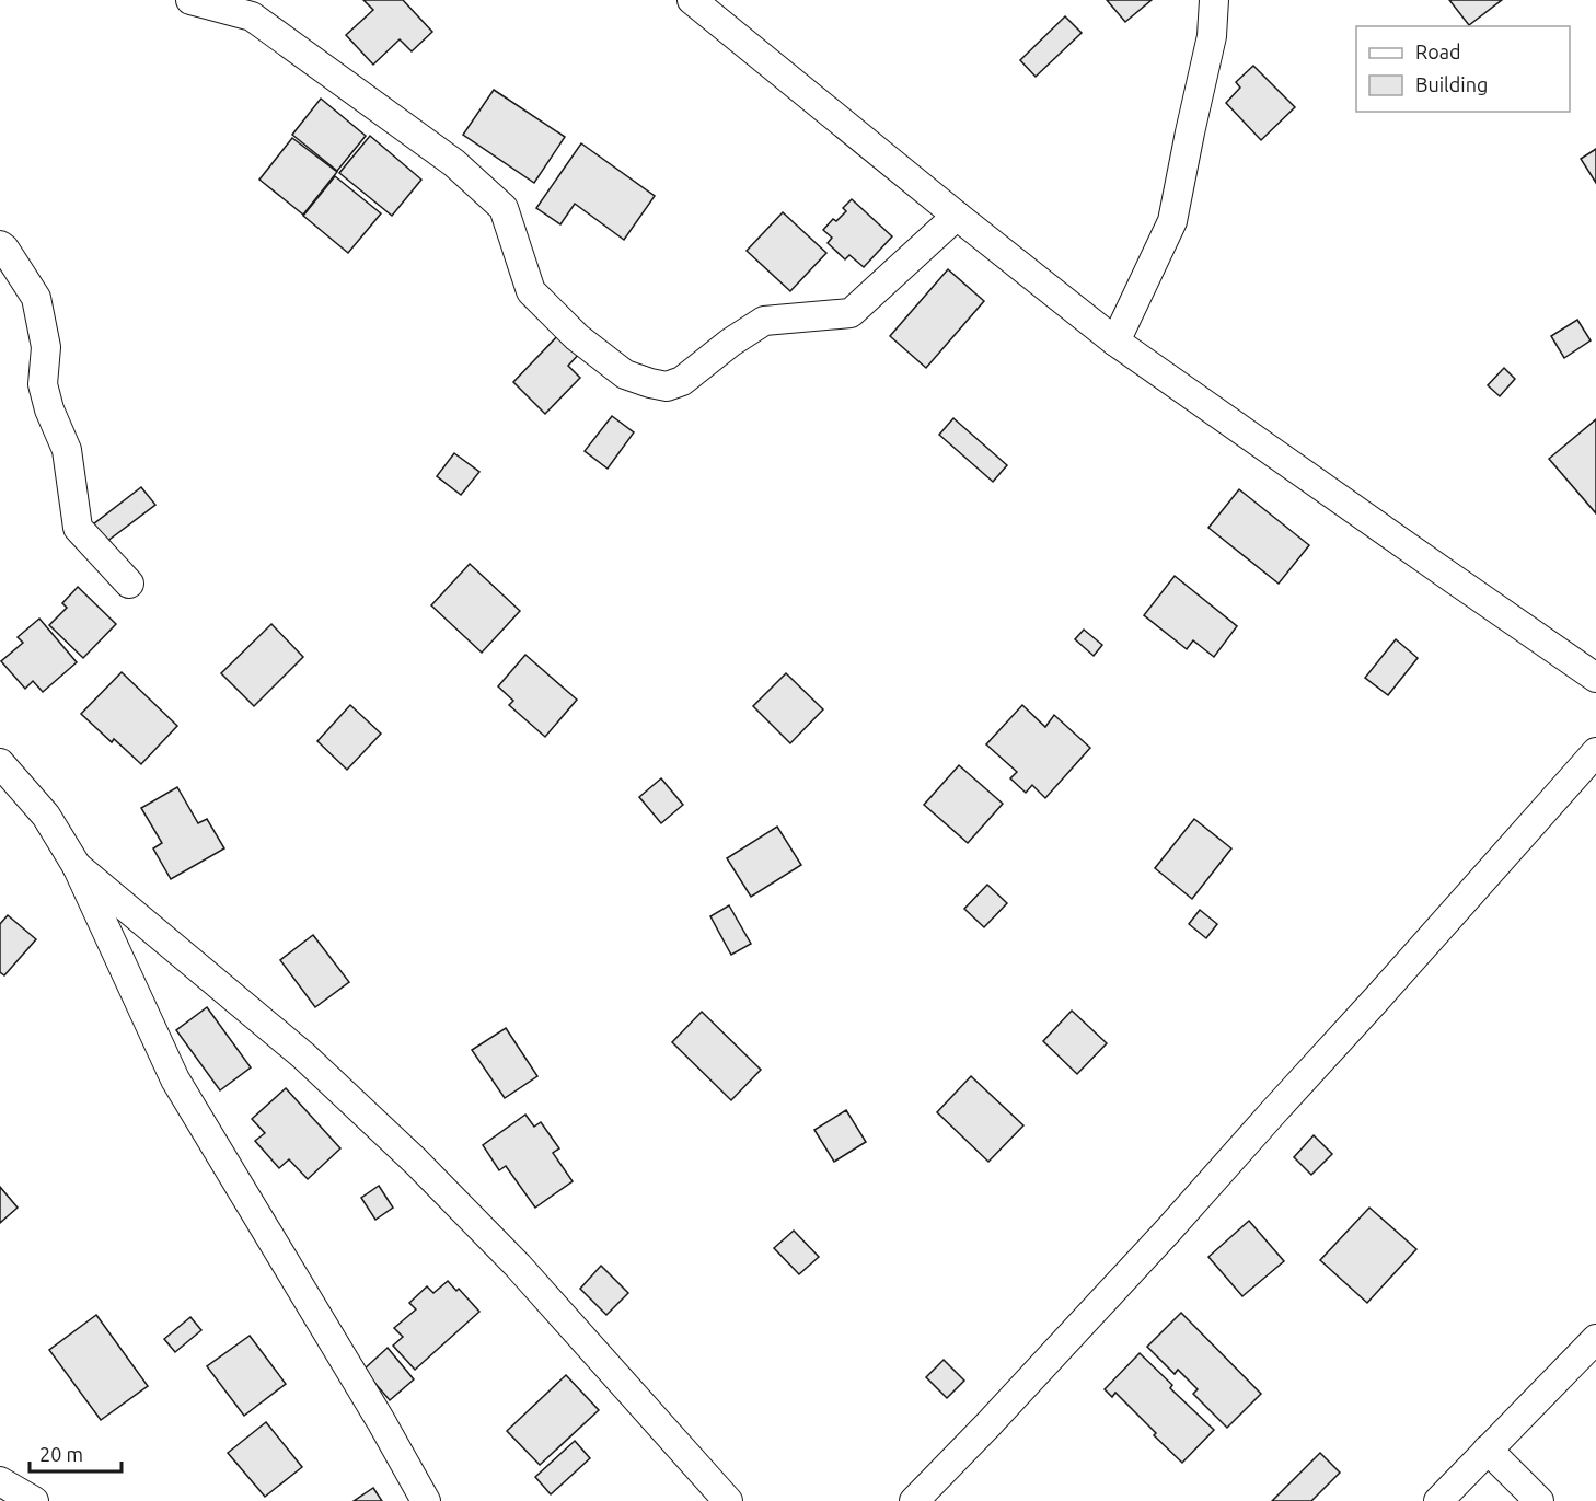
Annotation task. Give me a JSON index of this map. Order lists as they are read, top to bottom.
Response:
{
  "legend": ["Road", "Building"],
  "scale_bar": "20 m"
}
